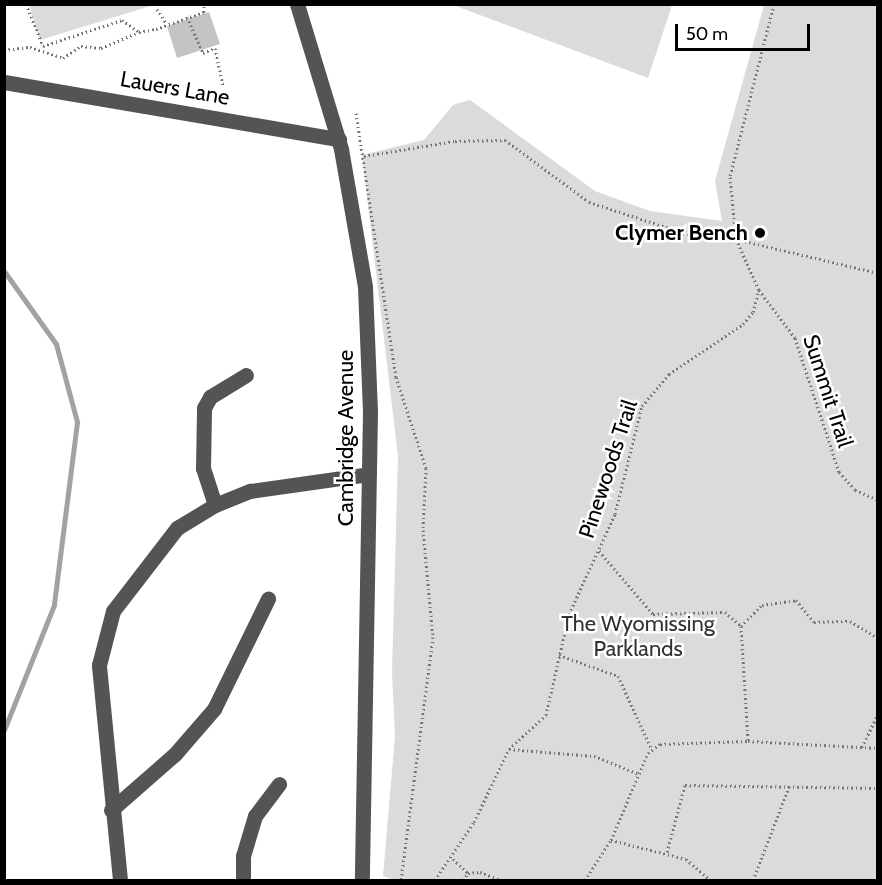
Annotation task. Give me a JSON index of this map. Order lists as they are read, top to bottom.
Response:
{
  "streets": {
    "street": ["Lauers Lane", "Cambridge Avenue"],
    "path": ["Summit Trail", "Pinewoods Trail"]
  },
  "crossings": [
    ["Lauers Lane", "Cambridge Avenue"],
    ["Summit Trail", "Pinewoods Trail"]
  ],
  "parks": ["The Wyomissing Parklands"],
  "places": ["Clymer Bench"],
  "scale_bar": "50 m"
}
